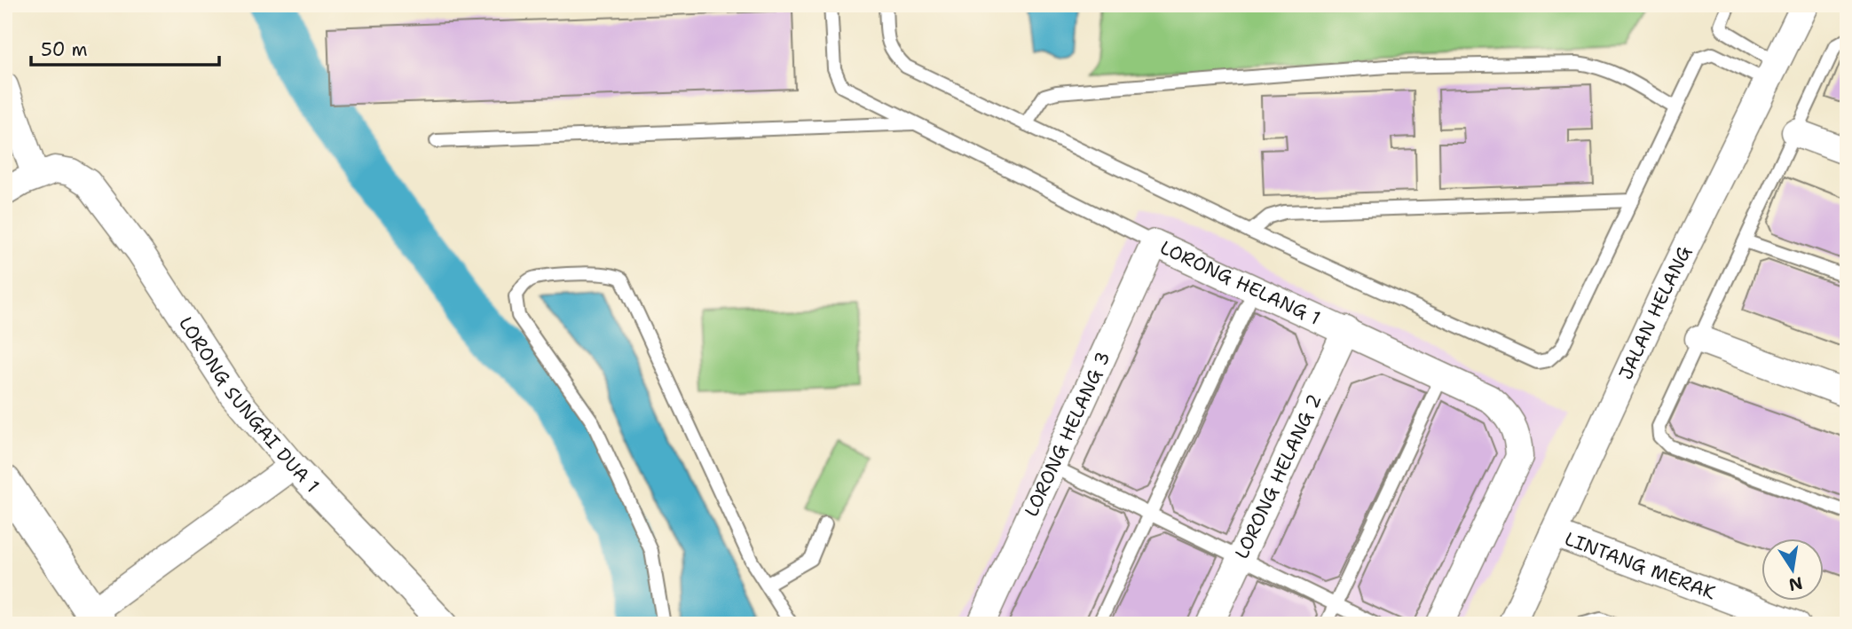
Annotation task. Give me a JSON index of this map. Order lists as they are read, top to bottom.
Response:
{
  "streets": {
    "street": [
      "LORONG HELANG 1",
      "JALAN HELANG",
      "LORONG SUNGAI DUA 1",
      "LORONG HELANG 3",
      "LORONG HELANG 2",
      "LINTANG MERAK"
    ]
  },
  "crossings": [
    ["LORONG HELANG 1", "LORONG HELANG 3"],
    ["LORONG HELANG 1", "LORONG HELANG 2"],
    ["JALAN HELANG", "LINTANG MERAK"]
  ],
  "scale_bar": "50 m",
  "north": "bottom"
}
